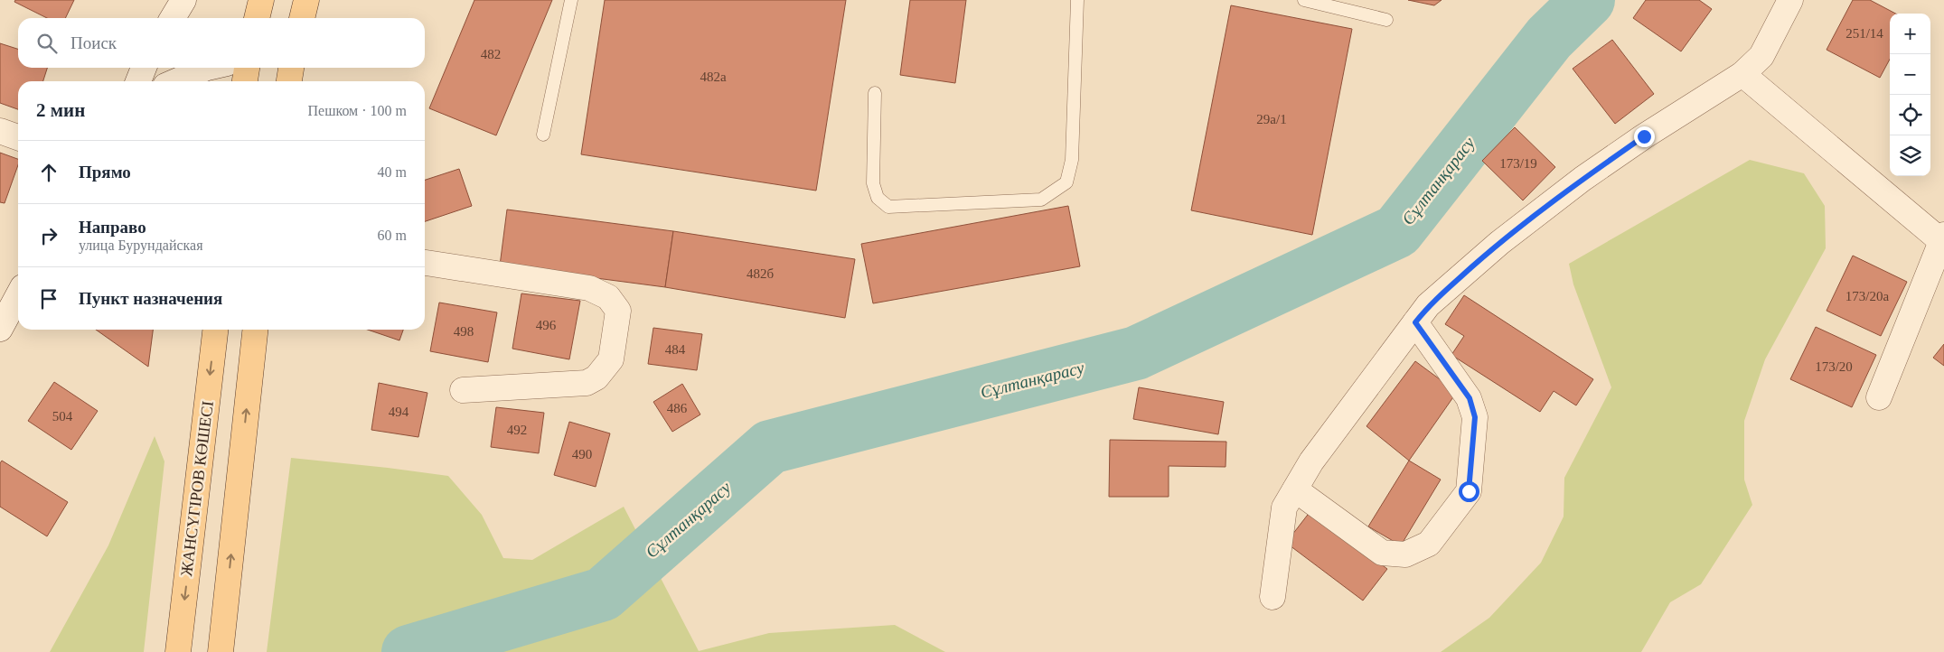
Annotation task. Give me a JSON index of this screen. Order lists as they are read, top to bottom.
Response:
{
  "streets": {
    "main road": ["ЖАНСҮГІРОВ КӨШЕСІ"]
  },
  "water": ["Сұлтанқарасу"],
  "house_numbers": [
    "251/14",
    "482",
    "482а",
    "29а/1",
    "173/19",
    "482б",
    "173/20а",
    "496",
    "498",
    "484",
    "173/20",
    "486",
    "494",
    "504",
    "492",
    "490"
  ],
  "page": {
    "map_buttons": ["+", "−"],
    "search": "Поиск",
    "heading": ["2 мин", "Пешком · 100 m"],
    "list": [
      ["Прямо", "40 m"],
      ["Направо", "улица Бурундайская", "60 m"],
      "Пункт назначения"
    ]
  }
}
